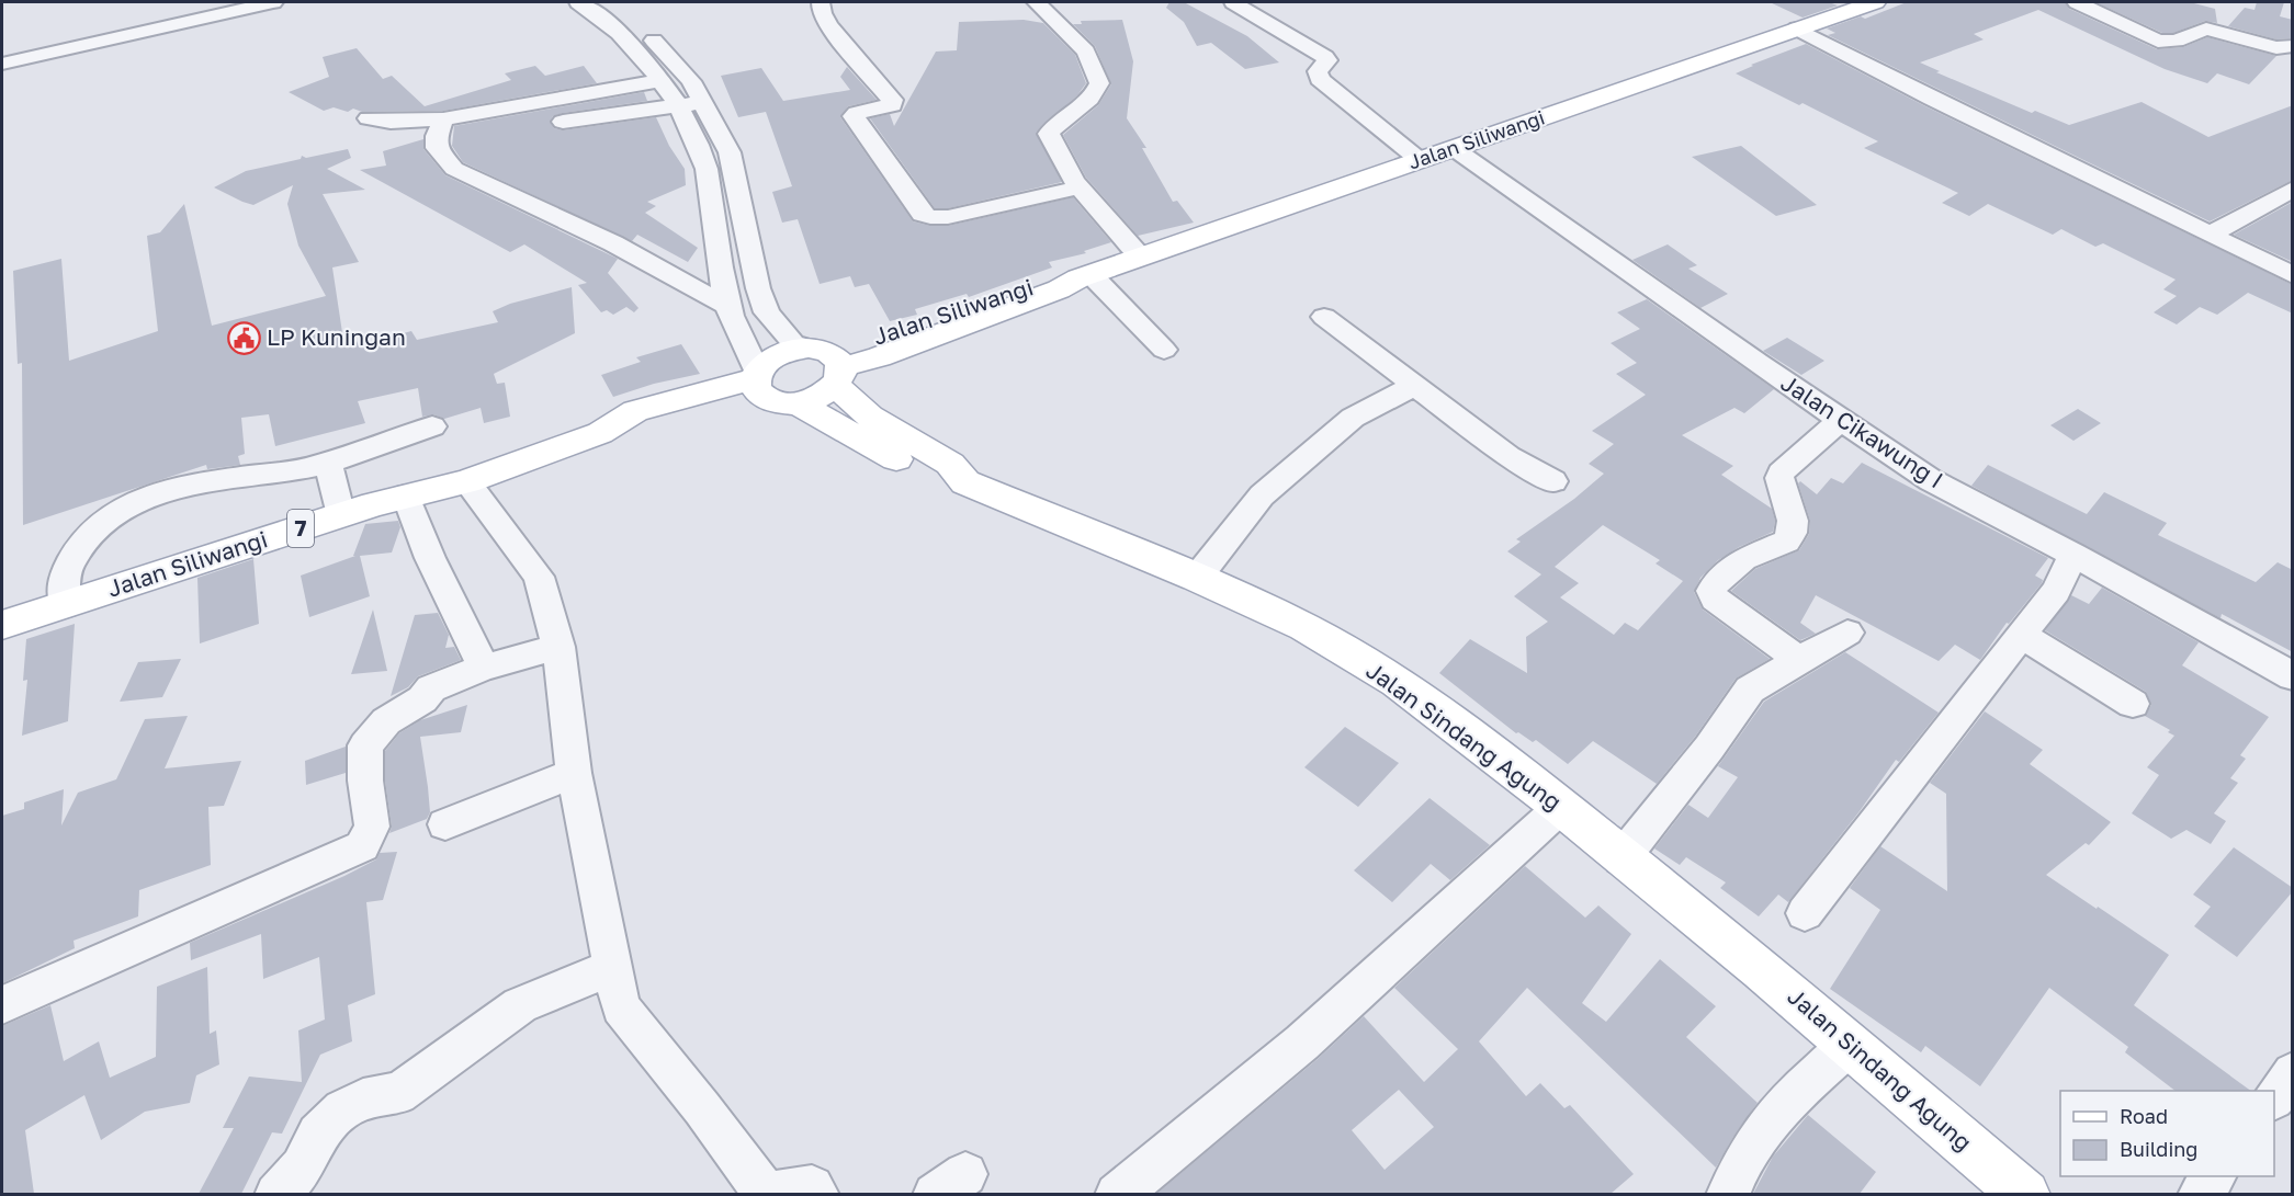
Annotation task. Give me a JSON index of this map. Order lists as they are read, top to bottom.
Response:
{
  "streets": {
    "main road": ["Jalan Siliwangi", "7", "Jalan Sindang Agung"],
    "street": ["Jalan Cikawung I"]
  },
  "crossings": [
    ["Jalan Siliwangi", "Jalan Cikawung I"],
    ["Jalan Siliwangi", "Jalan Sindang Agung"]
  ],
  "places": {
    "public building": ["LP Kuningan"]
  },
  "legend": ["Road", "Building"]
}
